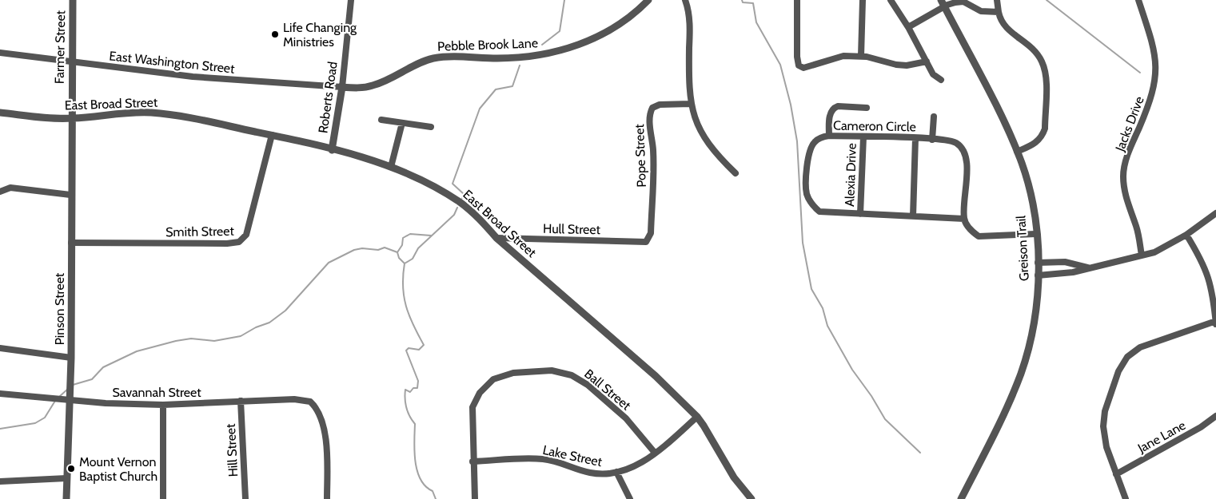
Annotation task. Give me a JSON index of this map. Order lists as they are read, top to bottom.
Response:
{
  "streets": {
    "street": [
      "Pebble Brook Lane",
      "Farmer Street",
      "East Washington Street",
      "Roberts Road",
      "East Broad Street",
      "Jacks Drive",
      "Cameron Circle",
      "Pope Street",
      "Alexia Drive",
      "Hull Street",
      "Smith Street",
      "Greison Trail",
      "Pinson Street",
      "Ball Street",
      "Savannah Street",
      "Jane Lane",
      "Hill Street",
      "Lake Street"
    ]
  },
  "crossings": [
    ["Pebble Brook Lane", "East Washington Street"],
    ["Pebble Brook Lane", "Roberts Road"],
    ["Farmer Street", "East Washington Street"],
    ["Farmer Street", "East Broad Street"],
    ["Farmer Street", "Pinson Street"],
    ["East Washington Street", "Roberts Road"],
    ["Roberts Road", "East Broad Street"],
    ["East Broad Street", "Hull Street"],
    ["East Broad Street", "Smith Street"],
    ["East Broad Street", "Pinson Street"],
    ["East Broad Street", "Lake Street"],
    ["Cameron Circle", "Alexia Drive"],
    ["Pope Street", "Hull Street"],
    ["Smith Street", "Pinson Street"],
    ["Pinson Street", "Savannah Street"],
    ["Ball Street", "Lake Street"],
    ["Savannah Street", "Hill Street"]
  ],
  "places": ["Life Changing Ministries", "Mount Vernon Baptist Church"]
}
